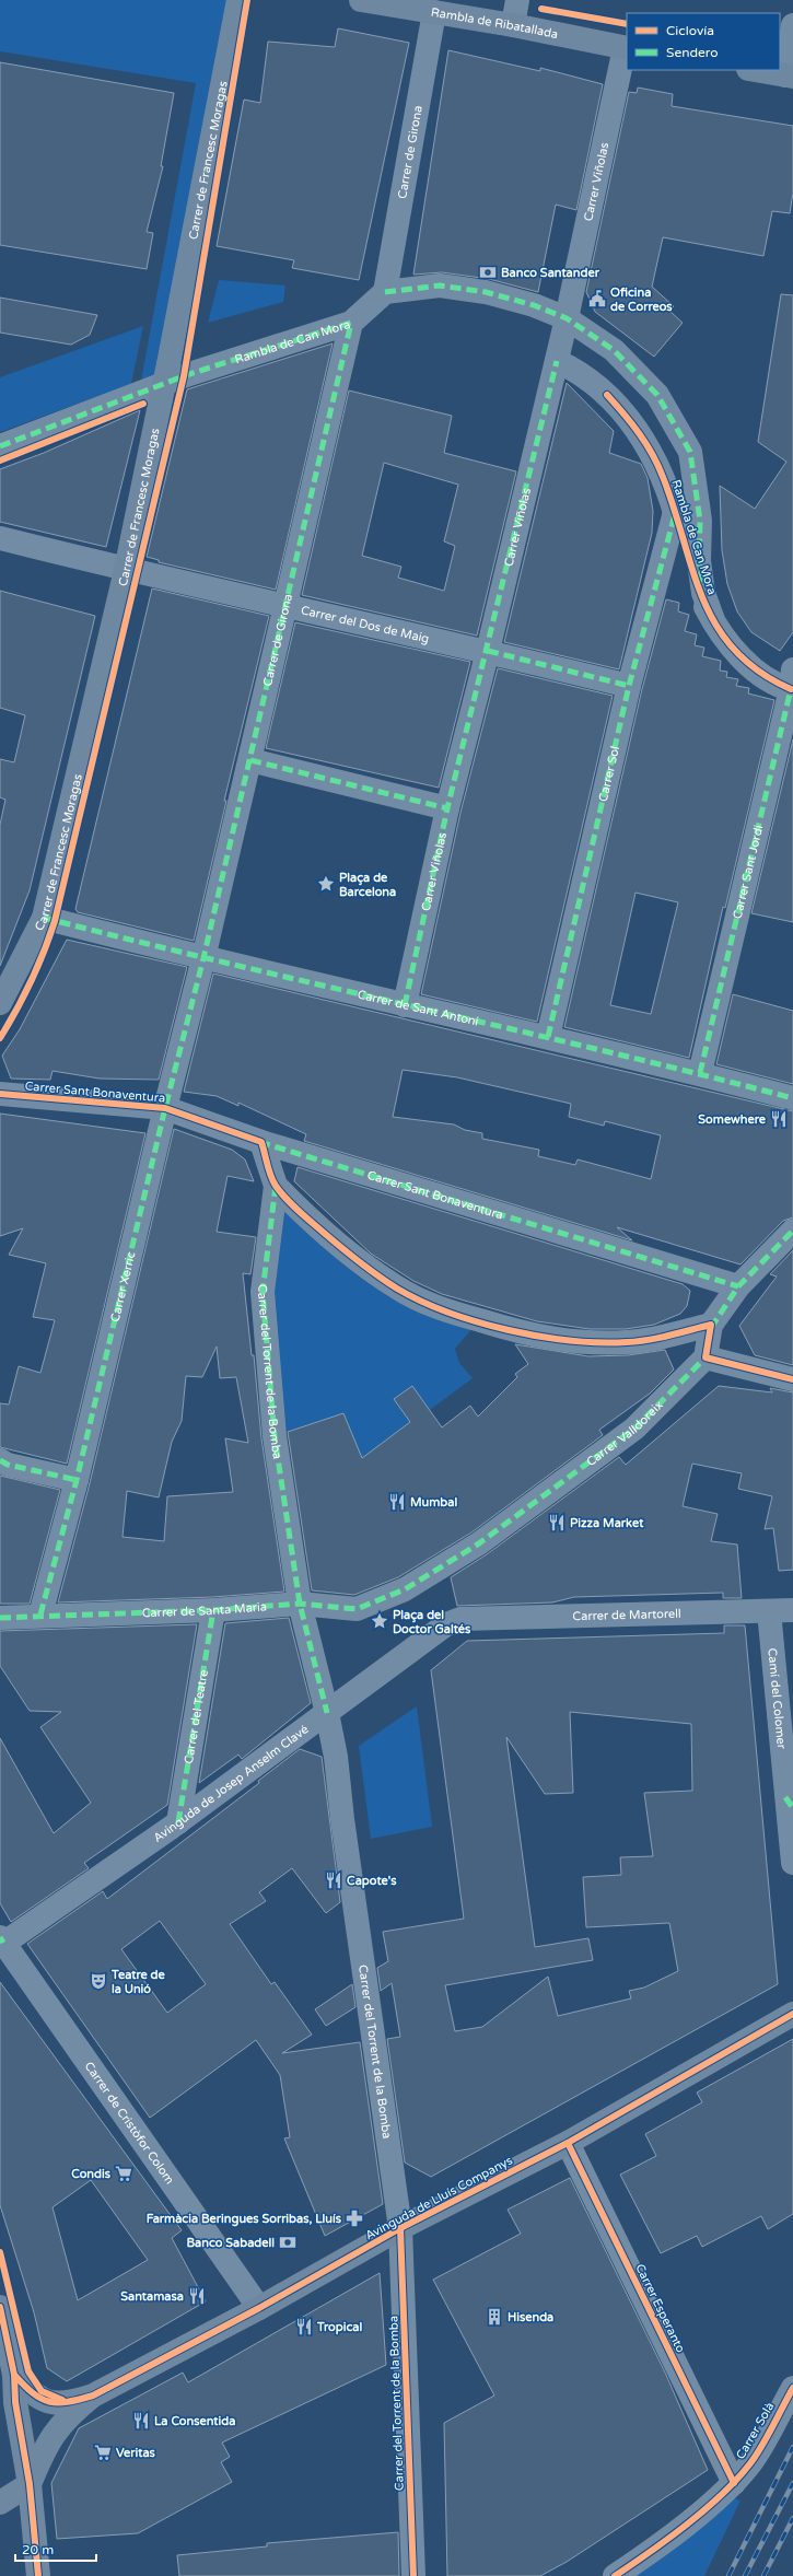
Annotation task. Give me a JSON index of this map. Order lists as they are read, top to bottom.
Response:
{
  "streets": {
    "street": [
      "Rambla de Ribatallada",
      "Carrer de Girona",
      "Carrer de Francesc Moragas",
      "Carrer Viñolas",
      "Rambla de Can Mora",
      "Carrer del Dos de Maig",
      "Carrer Sol",
      "Carrer Sant Jordi",
      "Carrer de Sant Antoni",
      "Carrer Sant Bonaventura",
      "Carrer Xerric",
      "Carrer del Torrent de la Bomba",
      "Carrer Valldoreix",
      "Carrer de Santa Maria",
      "Carrer de Martorell",
      "Camí del Colomer",
      "Carrer del Teatre",
      "Avinguda de Josep Anselm Clavé",
      "Carrer de Cristòfor Colom",
      "Avinguda de Lluís Companys",
      "Carrer Esperanto",
      "Carrer Solà"
    ]
  },
  "crossings": [
    ["Rambla de Ribatallada", "Carrer de Girona"],
    ["Rambla de Ribatallada", "Carrer Viñolas"],
    ["Carrer de Girona", "Rambla de Can Mora"],
    ["Carrer de Girona", "Carrer del Dos de Maig"],
    ["Carrer de Girona", "Carrer de Sant Antoni"],
    ["Carrer de Girona", "Carrer Xerric"],
    ["Carrer de Francesc Moragas", "Carrer del Dos de Maig"],
    ["Carrer de Francesc Moragas", "Carrer de Sant Antoni"],
    ["Carrer Viñolas", "Rambla de Can Mora"],
    ["Carrer Viñolas", "Carrer del Dos de Maig"],
    ["Carrer Viñolas", "Carrer de Sant Antoni"],
    ["Rambla de Can Mora", "Carrer Sol"],
    ["Rambla de Can Mora", "Carrer Sant Jordi"],
    ["Carrer del Dos de Maig", "Carrer Sol"],
    ["Carrer Sol", "Carrer de Sant Antoni"],
    ["Carrer Sant Jordi", "Carrer de Sant Antoni"],
    ["Carrer de Sant Antoni", "Carrer Xerric"],
    ["Carrer Sant Bonaventura", "Carrer Xerric"],
    ["Carrer Sant Bonaventura", "Carrer del Torrent de la Bomba"],
    ["Carrer Xerric", "Carrer de Santa Maria"],
    ["Carrer del Torrent de la Bomba", "Carrer de Santa Maria"],
    ["Carrer del Torrent de la Bomba", "Avinguda de Josep Anselm Clavé"],
    ["Carrer del Torrent de la Bomba", "Avinguda de Lluís Companys"],
    ["Carrer Valldoreix", "Carrer de Santa Maria"],
    ["Carrer de Santa Maria", "Carrer del Teatre"],
    ["Carrer de Martorell", "Camí del Colomer"],
    ["Carrer de Martorell", "Avinguda de Josep Anselm Clavé"],
    ["Carrer del Teatre", "Avinguda de Josep Anselm Clavé"],
    ["Avinguda de Josep Anselm Clavé", "Carrer de Cristòfor Colom"],
    ["Carrer de Cristòfor Colom", "Avinguda de Lluís Companys"],
    ["Avinguda de Lluís Companys", "Carrer Esperanto"],
    ["Carrer Esperanto", "Carrer Solà"]
  ],
  "places": {
    "bank": ["Banco Santander", "Banco Sabadell"],
    "public building": ["Oficina de Correos"],
    "place": ["Plaça de Barcelona", "Plaça del Doctor Galtés"],
    "restaurant": [
      "Somewhere",
      "Mumbal",
      "Pizza Market",
      "Capote's",
      "Santamasa",
      "Tropical",
      "La Consentida"
    ],
    "theatre": ["Teatre de la Unió"],
    "supermarket": ["Condis", "Veritas"],
    "pharmacy": ["Farmàcia Beringues Sorribas, Lluís"],
    "building": ["Hisenda"]
  },
  "legend": ["Ciclovía", "Sendero"],
  "scale_bar": "20 m"
}
